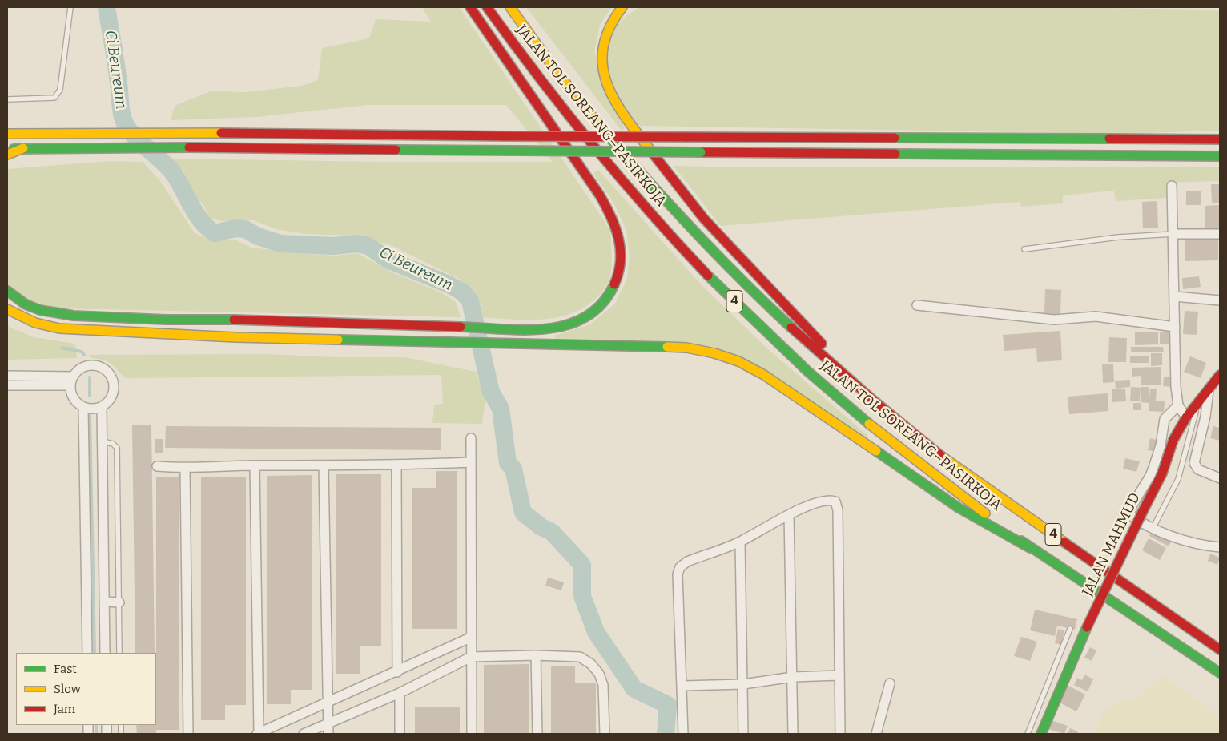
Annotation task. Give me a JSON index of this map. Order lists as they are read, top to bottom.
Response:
{
  "streets": {
    "main road": ["JALAN TOL SOREANG–PASIRKOJA", "4", "JALAN MAHMUD"]
  },
  "water": ["Ci Beureum"],
  "legend": ["Fast", "Slow", "Jam"]
}
